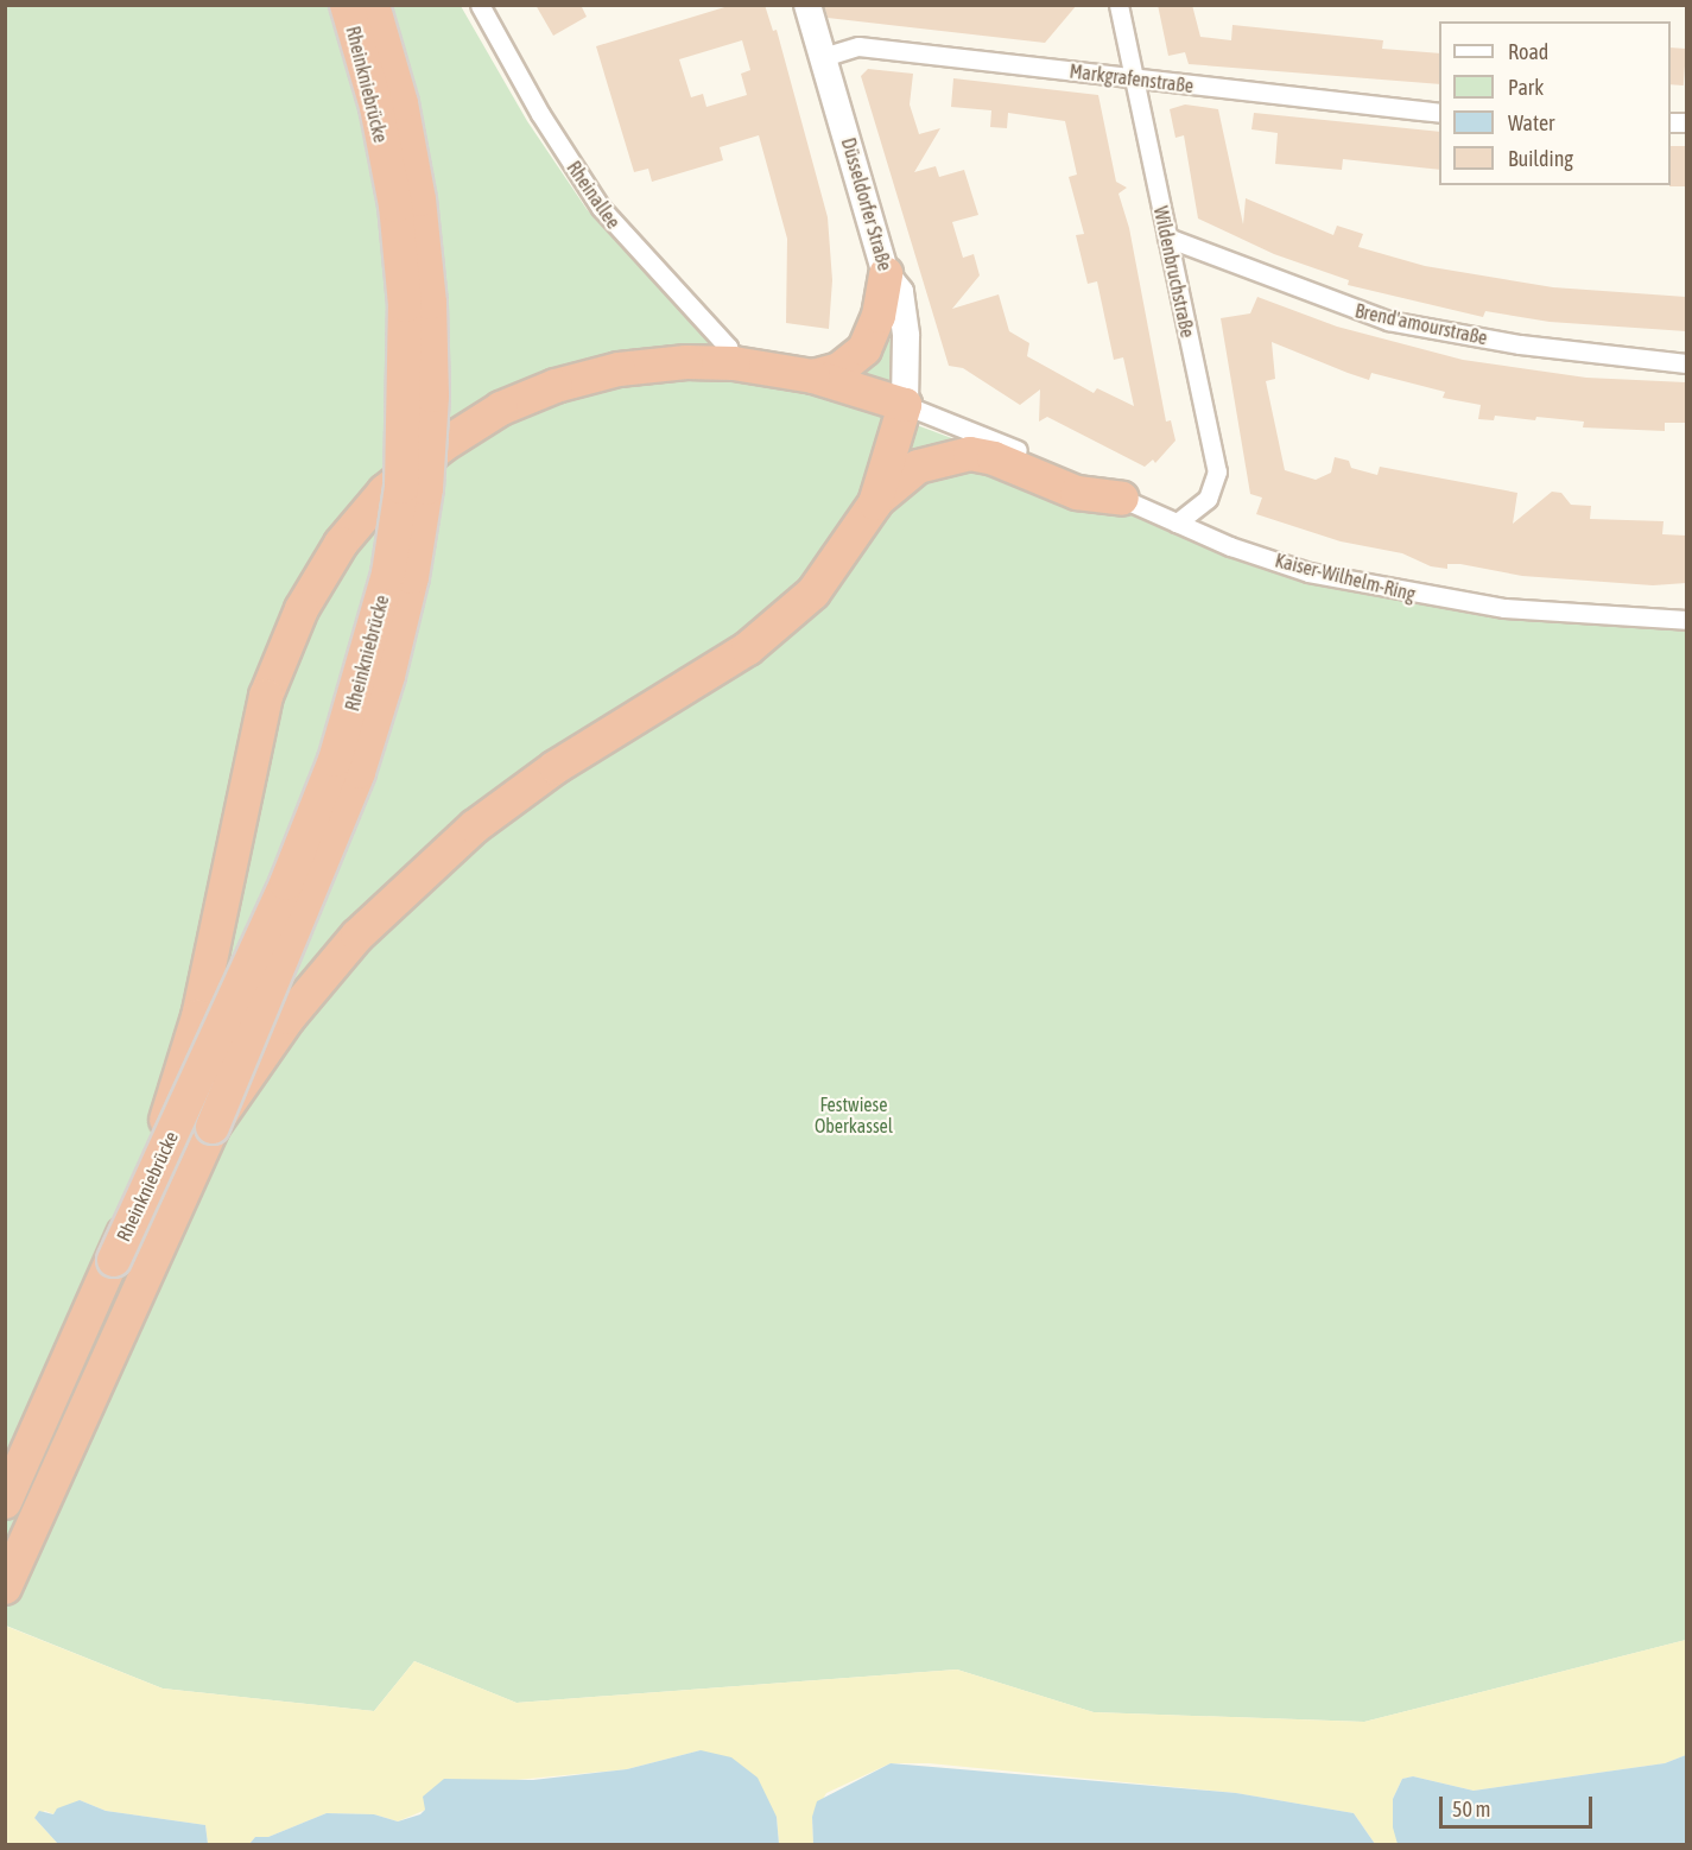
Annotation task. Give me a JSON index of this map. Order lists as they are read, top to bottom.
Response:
{
  "streets": {
    "highway": ["Rheinkniebrücke"],
    "street": [
      "Markgrafenstraße",
      "Rheinallee",
      "Düsseldorfer Straße",
      "Wildenbruchstraße",
      "Brend'amourstraße",
      "Kaiser-Wilhelm-Ring"
    ]
  },
  "crossings": [
    ["Markgrafenstraße", "Düsseldorfer Straße"],
    ["Markgrafenstraße", "Wildenbruchstraße"],
    ["Düsseldorfer Straße", "Kaiser-Wilhelm-Ring"],
    ["Wildenbruchstraße", "Brend'amourstraße"],
    ["Wildenbruchstraße", "Kaiser-Wilhelm-Ring"]
  ],
  "parks": ["Festwiese Oberkassel"],
  "legend": [
    "Road",
    "Park",
    "Water",
    "Building"
  ],
  "scale_bar": "50 m"
}
